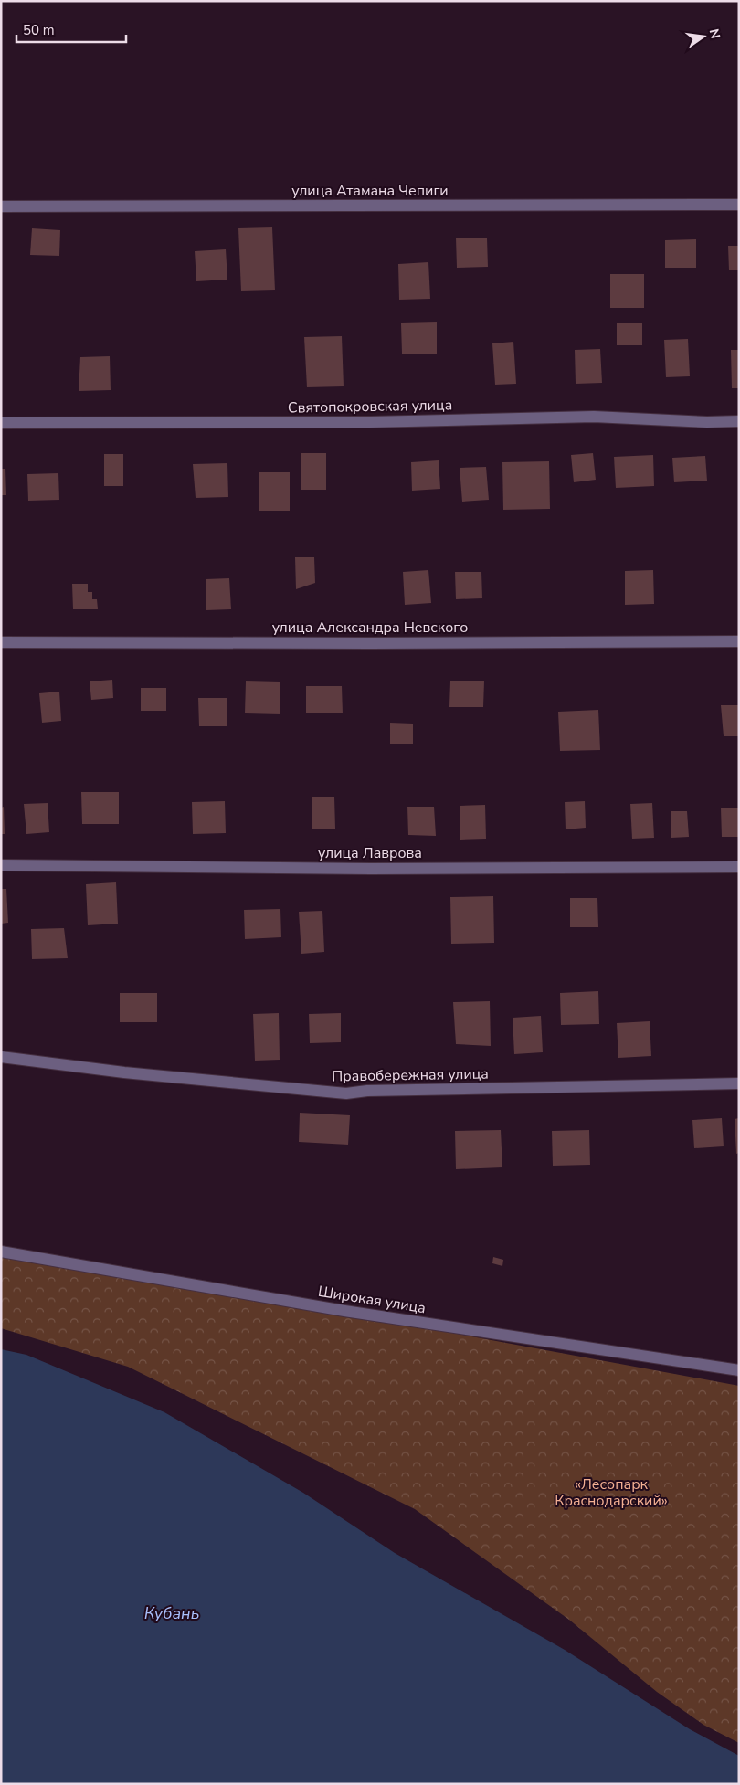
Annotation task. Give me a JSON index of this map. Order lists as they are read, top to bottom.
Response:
{
  "streets": {
    "street": [
      "улица Атамана Чепиги",
      "Святопокровская улица",
      "улица Александра Невского",
      "улица Лаврова",
      "Правобережная улица",
      "Широкая улица"
    ]
  },
  "water": ["Кубань"],
  "parks": ["«Лесопарк Краснодарский»"],
  "scale_bar": "50 m",
  "north": "right"
}
